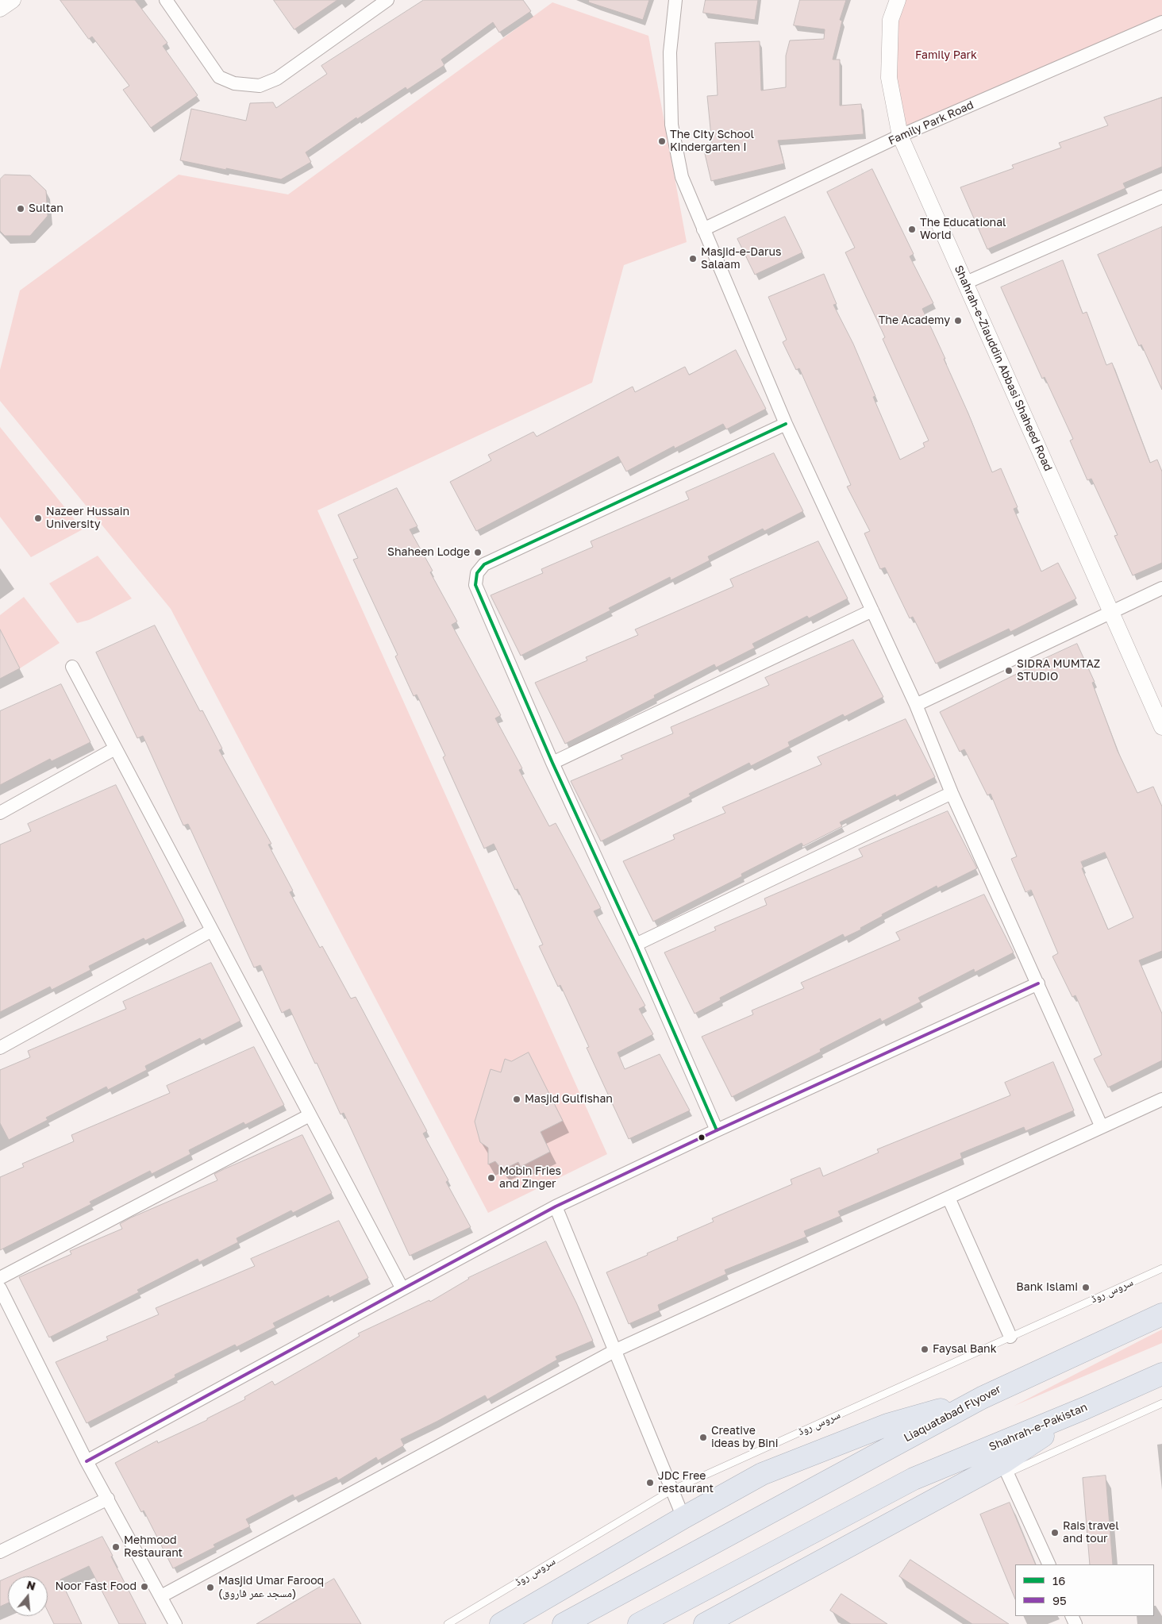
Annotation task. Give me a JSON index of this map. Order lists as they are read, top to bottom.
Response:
{
  "streets": {
    "highway": ["Liaquatabad Flyover", "Shahrah-e-Pakistan"],
    "street": ["Family Park Road", "Shahrah-e-Ziauddin Abbasi Shaheed Road"],
    "lane": ["سروس روڈ"]
  },
  "crossings": [
    ["Family Park Road", "Shahrah-e-Ziauddin Abbasi Shaheed Road"]
  ],
  "parks": ["Family Park"],
  "places": [
    "The City School Kindergarten I",
    "Sultan",
    "The Educational World",
    "Masjid-e-Darus Salaam",
    "The Academy",
    "Nazeer Hussain University",
    "Shaheen Lodge",
    "SIDRA MUMTAZ STUDIO",
    "Masjid Gulfishan",
    "Mobin Fries and Zinger",
    "Bank Islami",
    "Faysal Bank",
    "Creative ideas by Bini",
    "JDC Free restaurant",
    "Rais travel and tour",
    "Mehmood Restaurant",
    "Noor Fast Food",
    "Masjid Umar Farooq (مسجد عمر فاروق)"
  ],
  "lines": ["transit line 16", "transit line 95"],
  "legend": ["16", "95"],
  "north": "top"
}
